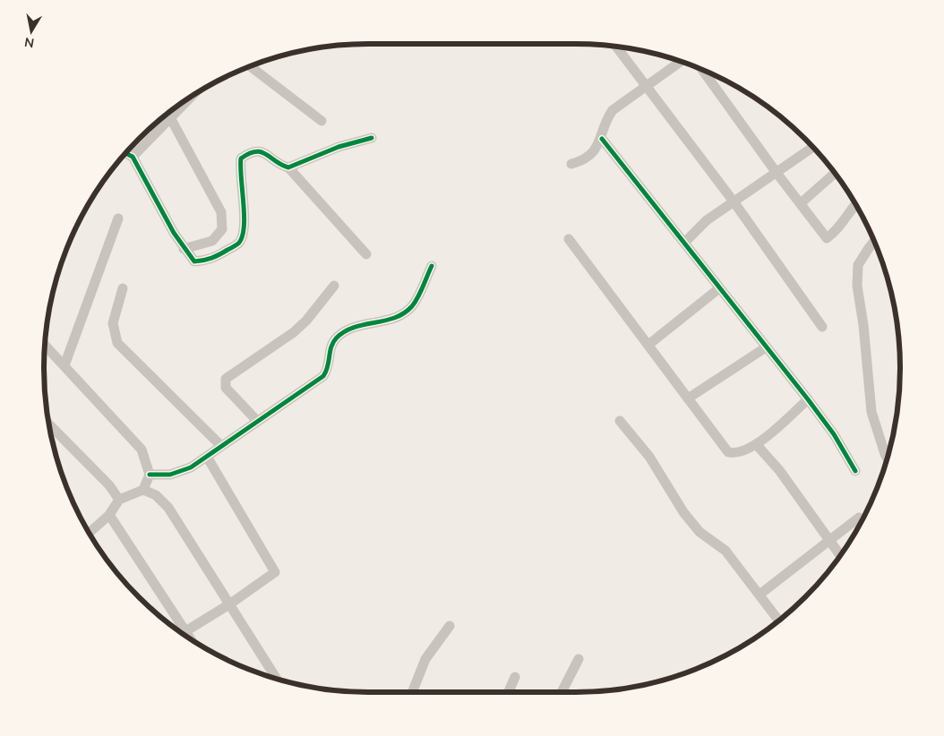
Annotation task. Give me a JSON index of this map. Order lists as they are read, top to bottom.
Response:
{
  "north": "bottom"
}
